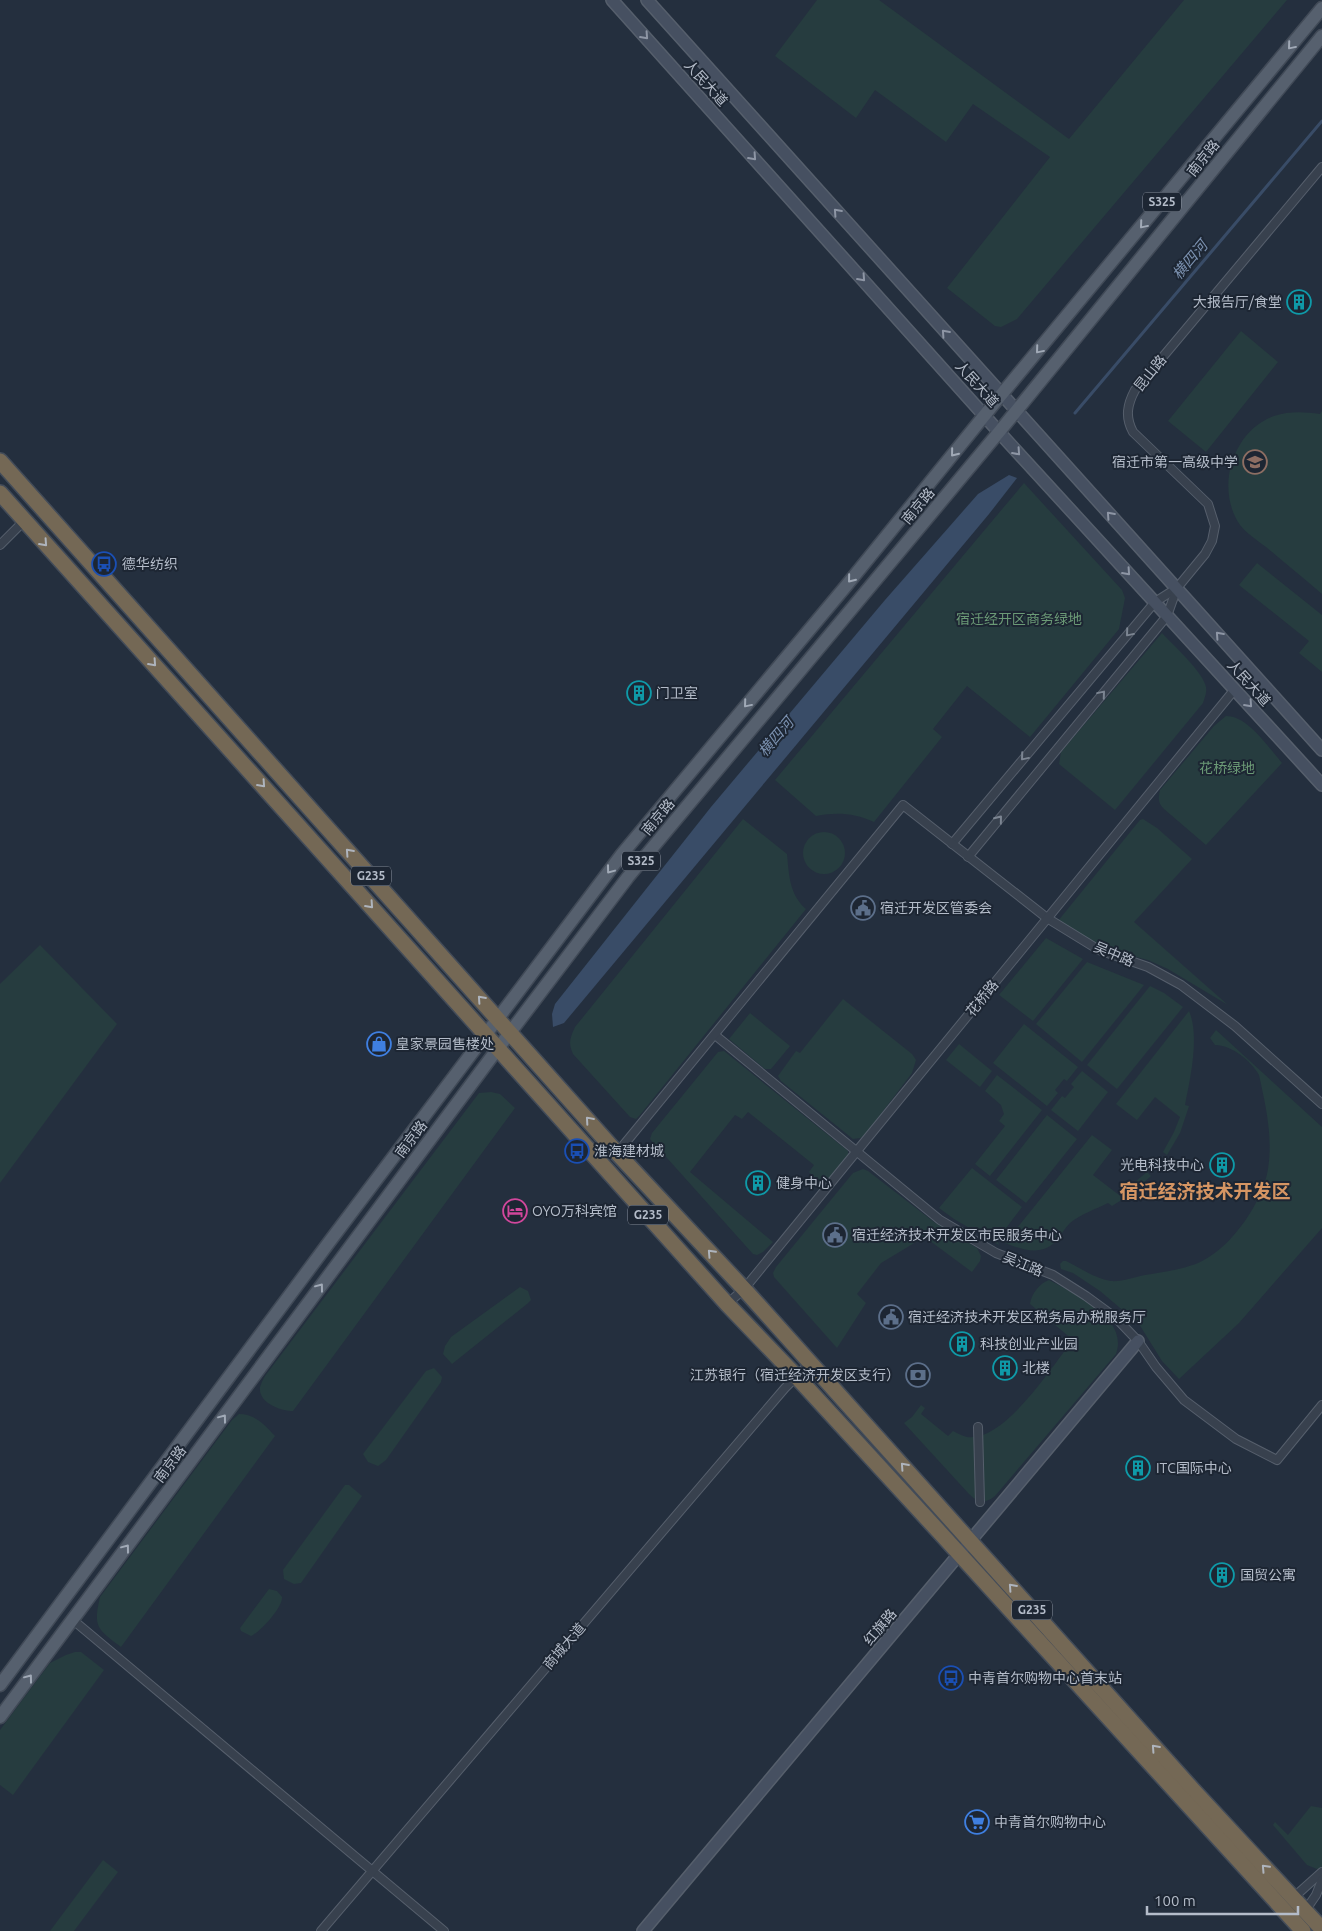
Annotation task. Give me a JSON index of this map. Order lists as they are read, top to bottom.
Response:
{
  "streets": {
    "highway": ["G235"],
    "main road": ["南京路", "S325"],
    "street": [
      "人民大道",
      "昆山路",
      "吴中路",
      "花桥路",
      "吴江路",
      "红旗路",
      "商城大道"
    ]
  },
  "crossings": [
    ["人民大道", "南京路"],
    ["人民大道", "昆山路"],
    ["人民大道", "花桥路"],
    ["南京路", "G235"],
    ["G235", "花桥路"],
    ["G235", "红旗路"],
    ["G235", "商城大道"],
    ["吴中路", "花桥路"],
    ["吴中路", "吴江路"],
    ["花桥路", "吴江路"],
    ["吴江路", "红旗路"]
  ],
  "districts": ["宿迁经济技术开发区"],
  "water": ["横四河"],
  "parks": ["宿迁经开区商务绿地", "花桥绿地"],
  "places": {
    "building": [
      "大报告厅/食堂",
      "门卫室",
      "光电科技中心",
      "健身中心",
      "科技创业产业园",
      "北楼",
      "ITC国际中心",
      "国贸公寓"
    ],
    "school or university": ["宿迁市第一高级中学"],
    "bus stop": ["德华纺织", "淮海建材城", "中青首尔购物中心首末站"],
    "public building": ["宿迁开发区管委会", "宿迁经济技术开发区市民服务中心", "宿迁经济技术开发区税务局办税服务厅"],
    "shop": ["皇家景园售楼处"],
    "hotel": ["OYO万科宾馆"],
    "bank": ["江苏银行（宿迁经济开发区支行）"],
    "supermarket": ["中青首尔购物中心"]
  },
  "scale_bar": "100 m"
}
